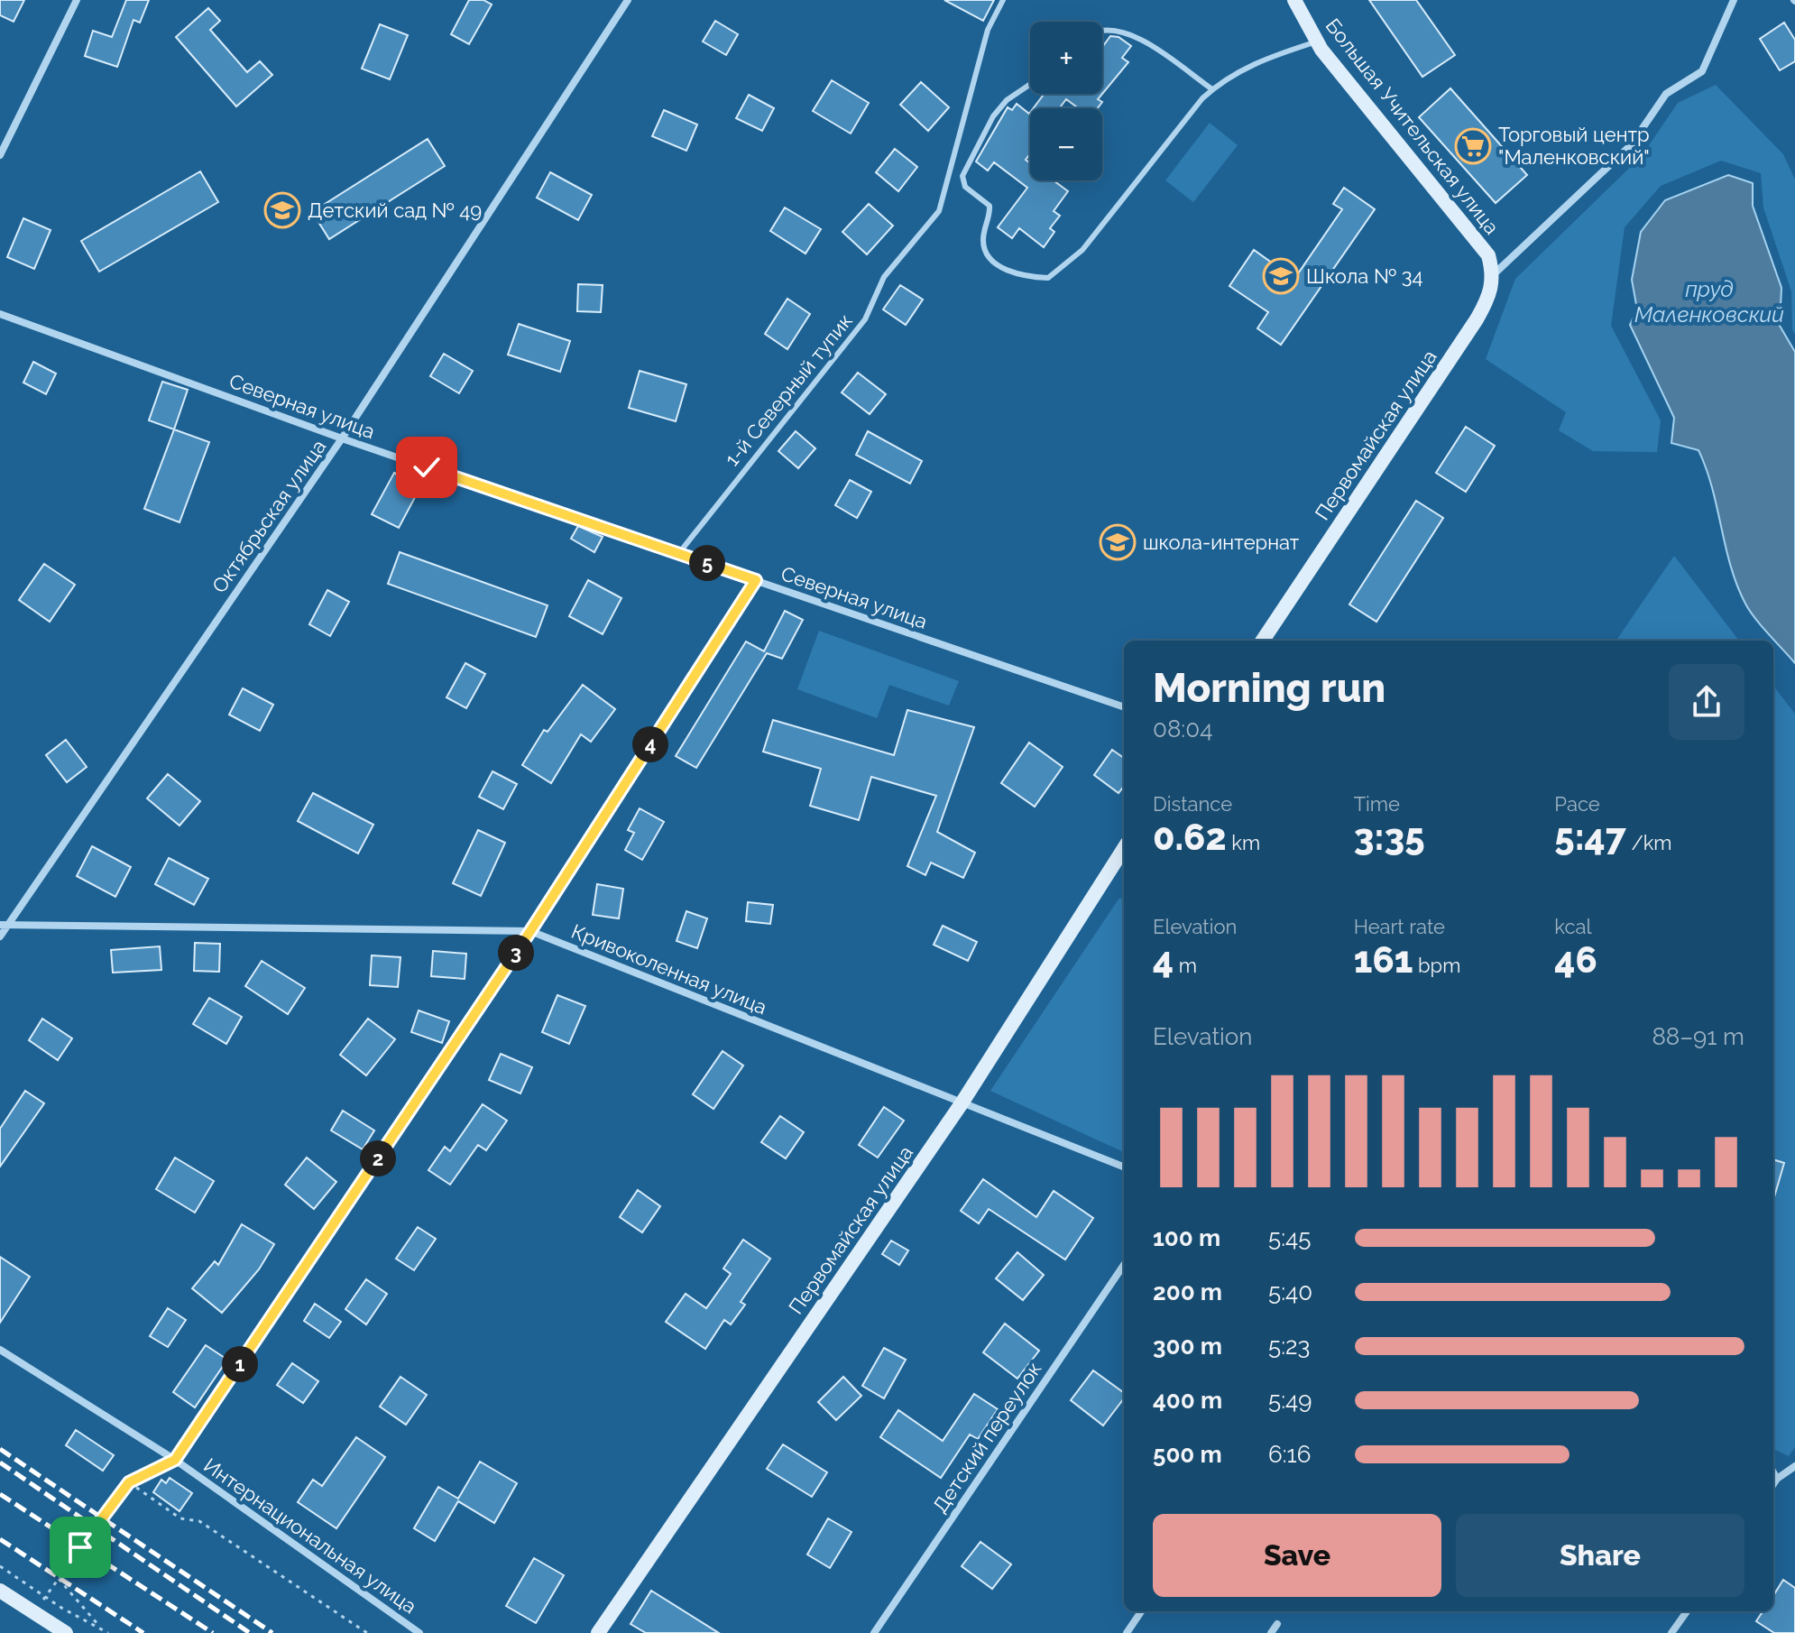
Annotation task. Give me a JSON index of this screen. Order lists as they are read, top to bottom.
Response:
{
  "streets": {
    "main road": ["Большая Учительская улица", "Первомайская улица"],
    "street": [
      "Северная улица",
      "Октябрьская улица",
      "Кривоколенная улица",
      "Детский переулок",
      "Интернациональная улица"
    ],
    "lane": ["1-й Северный тупик"]
  },
  "crossings": [
    ["Большая Учительская улица", "Первомайская улица"],
    ["1-й Северный тупик", "Северная улица"],
    ["Северная улица", "Октябрьская улица"],
    ["Первомайская улица", "Кривоколенная улица"],
    ["Октябрьская улица", "Кривоколенная улица"]
  ],
  "water": ["пруд Маленковский"],
  "places": {
    "supermarket": ["Торговый центр \"Маленковский\""],
    "school or university": ["Детский сад № 49", "Школа № 34", "школа-интернат"]
  },
  "page": {
    "map_buttons": ["+", "−"],
    "pins": [
      "5",
      "4",
      "3",
      "2",
      "1"
    ],
    "heading": ["Morning run", "08:04"],
    "stats": [
      ["Distance", "0.62 km"],
      ["Time", "3:35"],
      ["Pace", "5:47 /km"],
      ["Elevation", "4 m"],
      ["Heart rate", "161 bpm"],
      ["kcal", "46"]
    ],
    "chart": ["Elevation", "88–91 m"],
    "list": [
      {
        "name": "100 m",
        "note": "5:45"
      },
      {
        "name": "200 m",
        "note": "5:40"
      },
      {
        "name": "300 m",
        "note": "5:23"
      },
      {
        "name": "400 m",
        "note": "5:49"
      },
      {
        "name": "500 m",
        "note": "6:16"
      }
    ],
    "buttons": ["Save", "Share"]
  }
}
